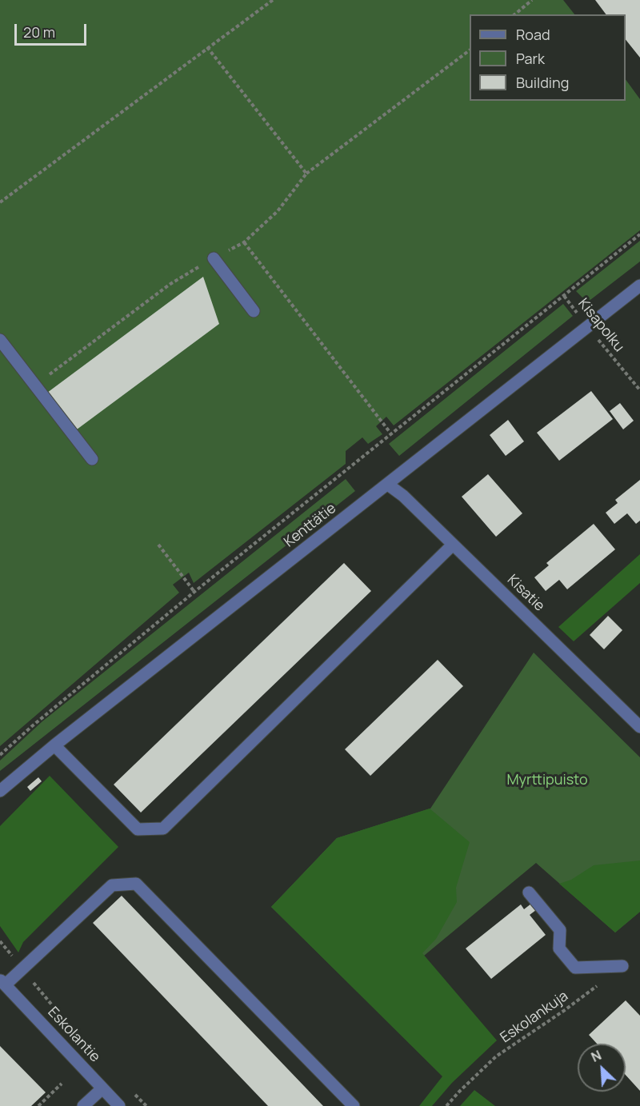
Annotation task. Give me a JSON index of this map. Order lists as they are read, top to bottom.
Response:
{
  "streets": {
    "street": ["Kenttätie", "Kisatie", "Eskolantie"],
    "path": ["Kisapolku", "Eskolankuja"]
  },
  "crossings": [
    ["Kisapolku", "Kenttätie"],
    ["Kenttätie", "Kisatie"]
  ],
  "parks": ["Myrttipuisto"],
  "legend": ["Road", "Park", "Building"],
  "scale_bar": "20 m",
  "north": "top left"
}
